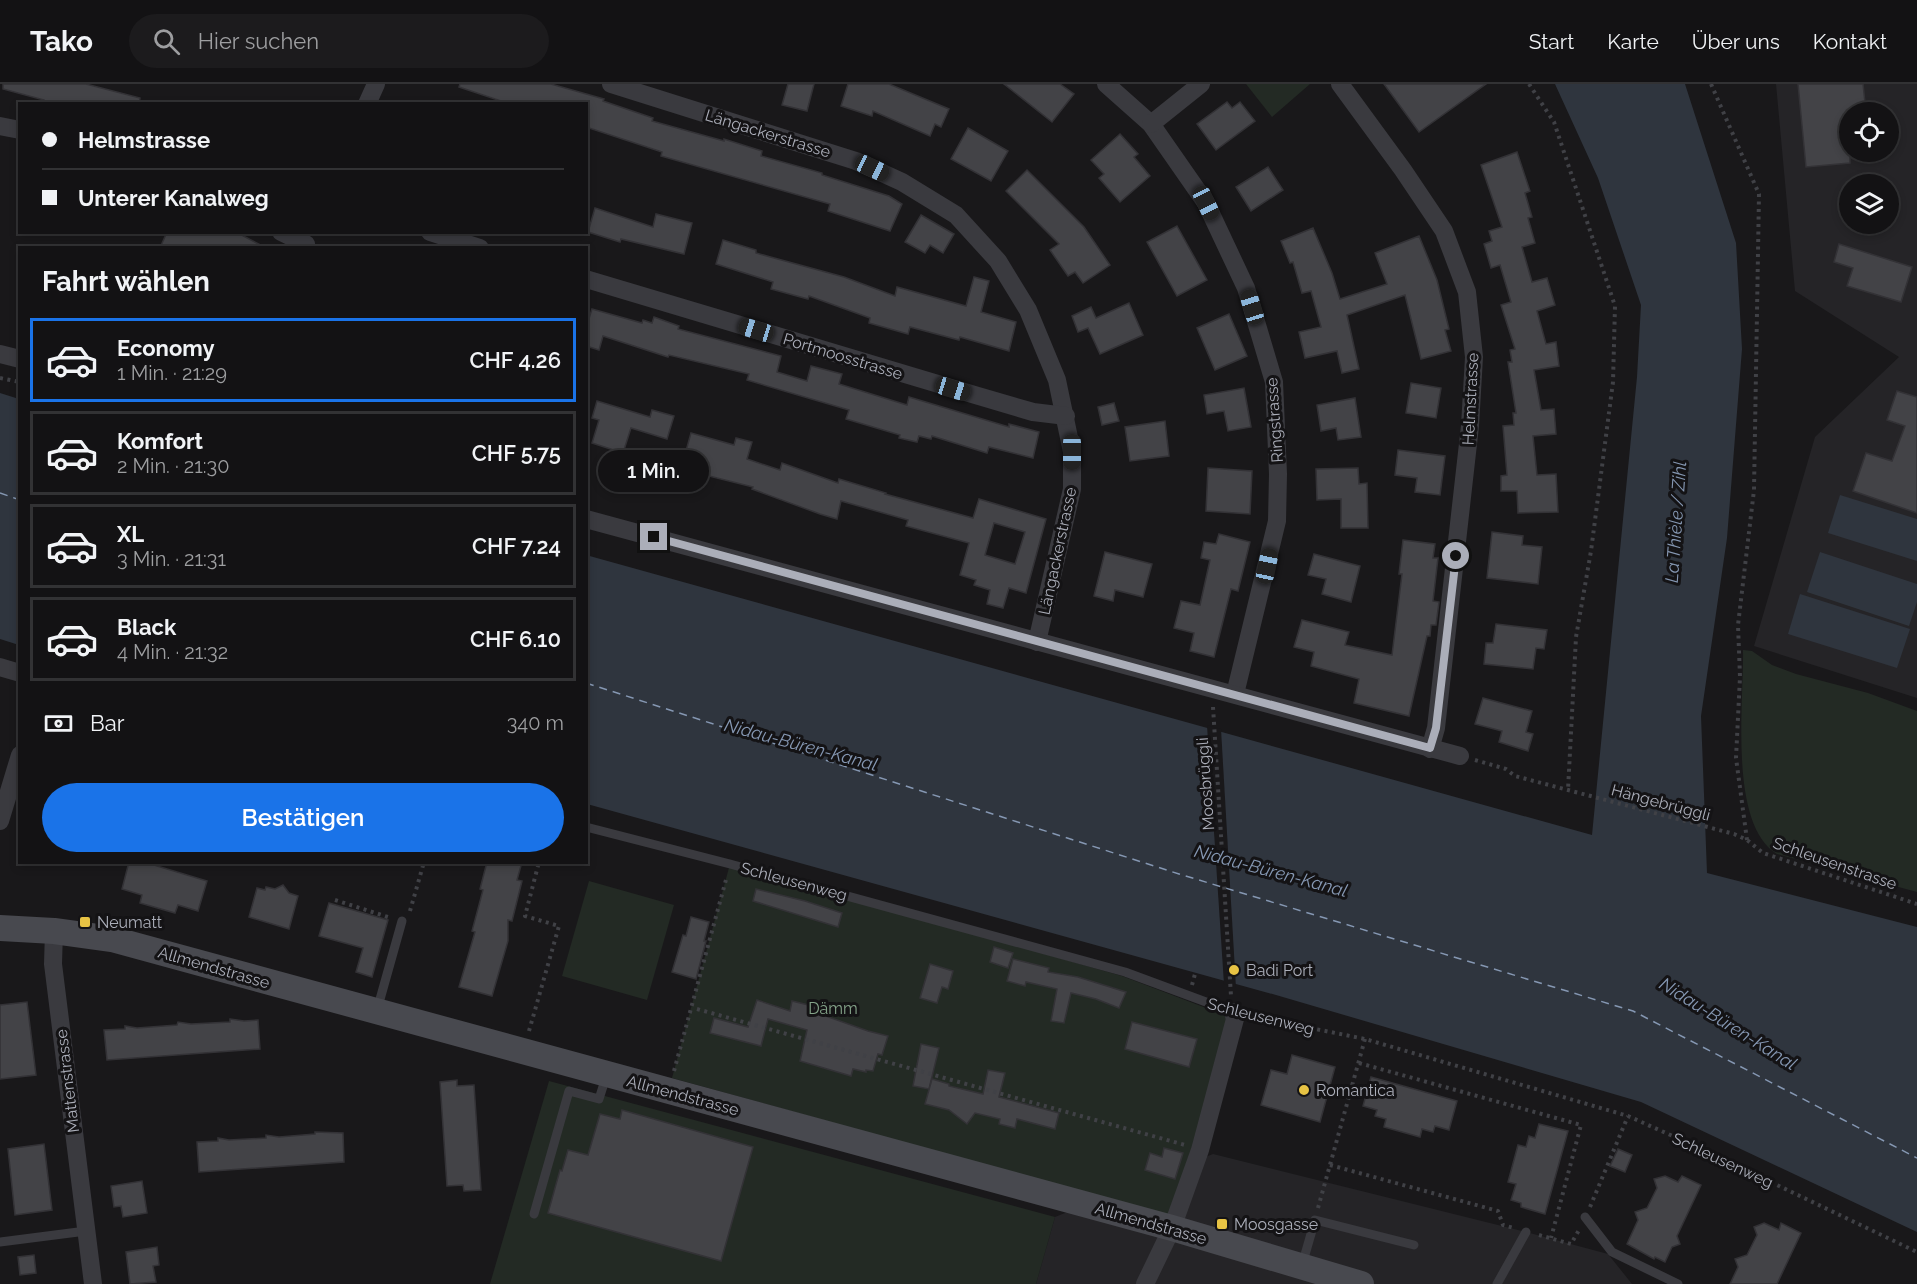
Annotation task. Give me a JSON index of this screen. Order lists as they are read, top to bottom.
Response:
{
  "streets": {
    "main road": ["Allmendstrasse"],
    "street": [
      "Längackerstrasse",
      "Portmoosstrasse",
      "Helmstrasse",
      "Ringstrasse",
      "Mattenstrasse"
    ],
    "lane": ["Schleusenweg"],
    "path": ["Moosbrüggli", "Hängebrüggli", "Schleusenstrasse"]
  },
  "crossings": [
    ["Längackerstrasse", "Portmoosstrasse"],
    ["Hängebrüggli", "Schleusenstrasse"],
    ["Allmendstrasse", "Mattenstrasse"]
  ],
  "water": ["La Thièle / Zihl", "Nidau-Büren-Kanal"],
  "parks": ["Dämm"],
  "places": {
    "transit": ["Neumatt", "Moosgasse"],
    "other": ["Badi Port", "Romantica"]
  },
  "page": {
    "header": "Tako",
    "search": "Hier suchen",
    "nav": [
      "Start",
      "Karte",
      "Über uns",
      "Kontakt"
    ],
    "banner": ["Helmstrasse", "Unterer Kanalweg"],
    "heading": "Fahrt wählen",
    "list": [
      {
        "name": "Economy",
        "note": "1 Min. · 21:29",
        "value": "CHF 4.26"
      },
      {
        "name": "Komfort",
        "note": "2 Min. · 21:30",
        "value": "CHF 5.75"
      },
      {
        "name": "XL",
        "note": "3 Min. · 21:31",
        "value": "CHF 7.24"
      },
      {
        "name": "Black",
        "note": "4 Min. · 21:32",
        "value": "CHF 6.10"
      }
    ],
    "bubble": "1 Min.",
    "pay": ["Bar", "340 m"],
    "buttons": "Bestätigen"
  }
}
